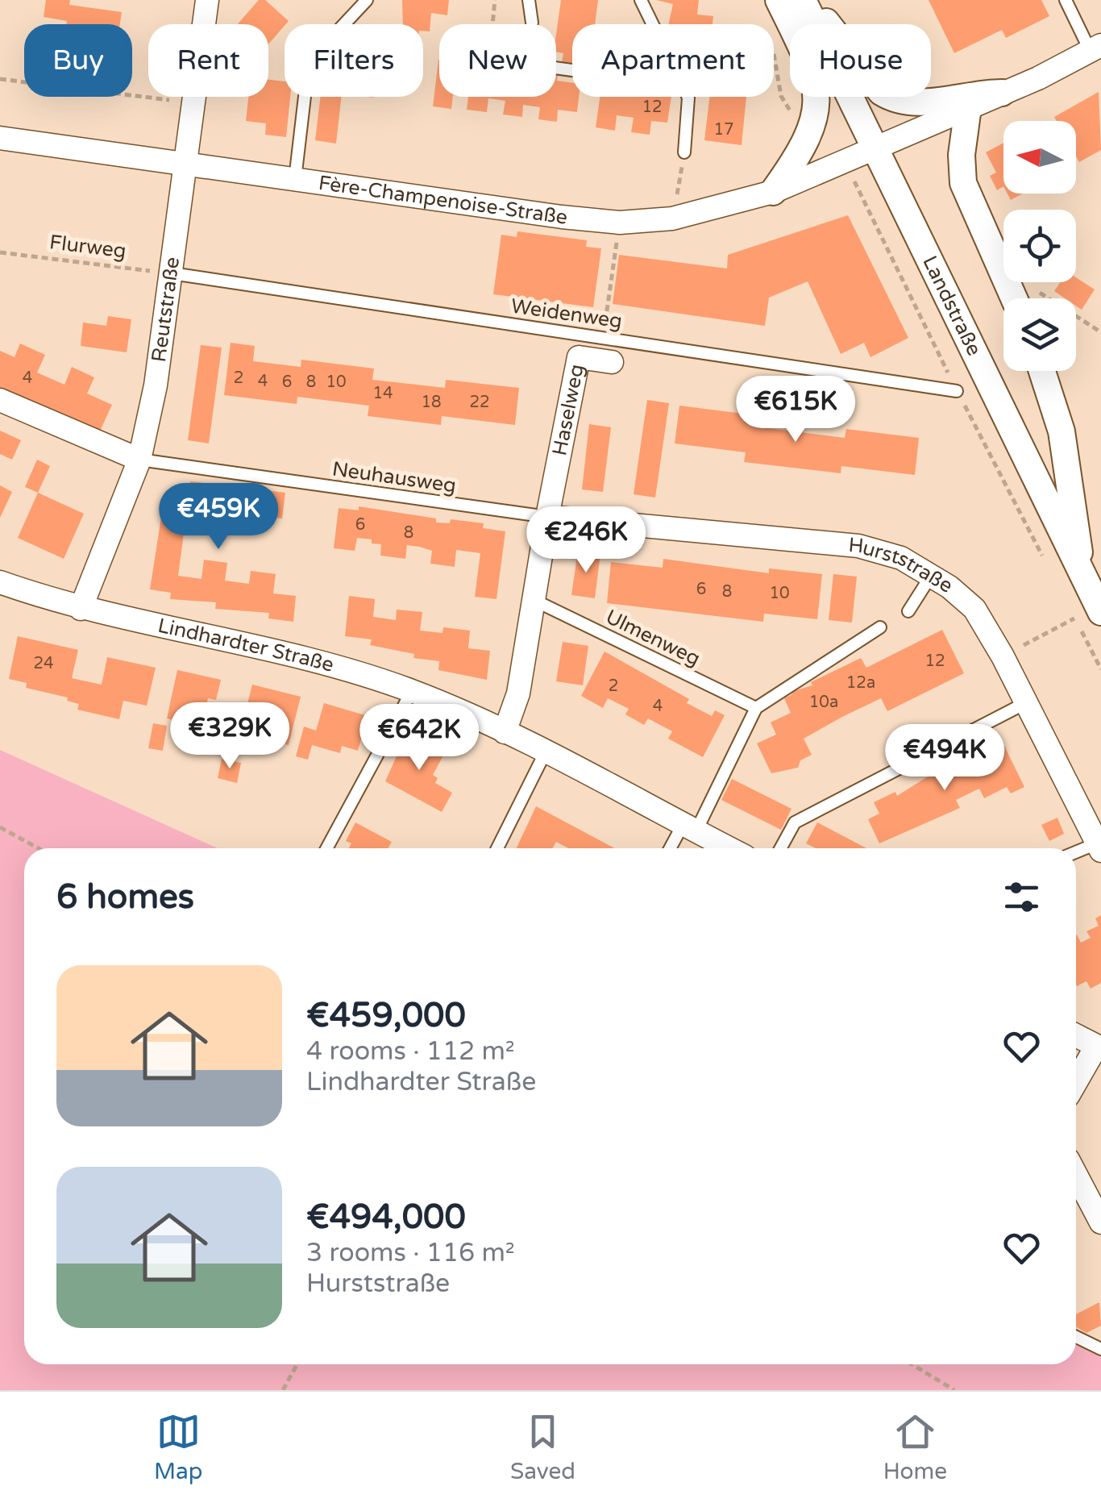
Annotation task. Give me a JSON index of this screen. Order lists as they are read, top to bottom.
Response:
{
  "streets": {
    "street": [
      "Fère-Champenoise-Straße",
      "Landstraße",
      "Reutstraße",
      "Haselweg",
      "Hurststraße",
      "Lindhardter Straße"
    ],
    "lane": ["Weidenweg", "Neuhausweg", "Ulmenweg"],
    "path": ["Flurweg"]
  },
  "crossings": [
    ["Fère-Champenoise-Straße", "Landstraße"],
    ["Fère-Champenoise-Straße", "Reutstraße"],
    ["Flurweg", "Reutstraße"],
    ["Flurweg", "Weidenweg"],
    ["Reutstraße", "Weidenweg"],
    ["Reutstraße", "Neuhausweg"],
    ["Reutstraße", "Lindhardter Straße"],
    ["Haselweg", "Neuhausweg"],
    ["Haselweg", "Hurststraße"],
    ["Haselweg", "Ulmenweg"],
    ["Haselweg", "Lindhardter Straße"],
    ["Neuhausweg", "Hurststraße"]
  ],
  "house_numbers": [
    "12",
    "17",
    "4",
    "2",
    "4",
    "6",
    "8",
    "10",
    "14",
    "18",
    "22",
    "6",
    "8",
    "6",
    "8",
    "10",
    "12",
    "24",
    "12a",
    "2",
    "10a",
    "4"
  ],
  "north": "left",
  "page": {
    "chip": [
      "Buy",
      "Rent",
      "Filters",
      "New",
      "Apartment",
      "House"
    ],
    "price": [
      "€615K",
      "€459K",
      "€246K",
      "€329K",
      "€642K",
      "€494K"
    ],
    "heading": "6 homes",
    "list": [
      {
        "name": "€459,000",
        "note": "4 rooms · 112 m² · Lindhardter Straße"
      },
      {
        "name": "€494,000",
        "note": "3 rooms · 116 m² · Hurststraße"
      }
    ],
    "tabs": ["Map", "Saved", "Home"]
  }
}
